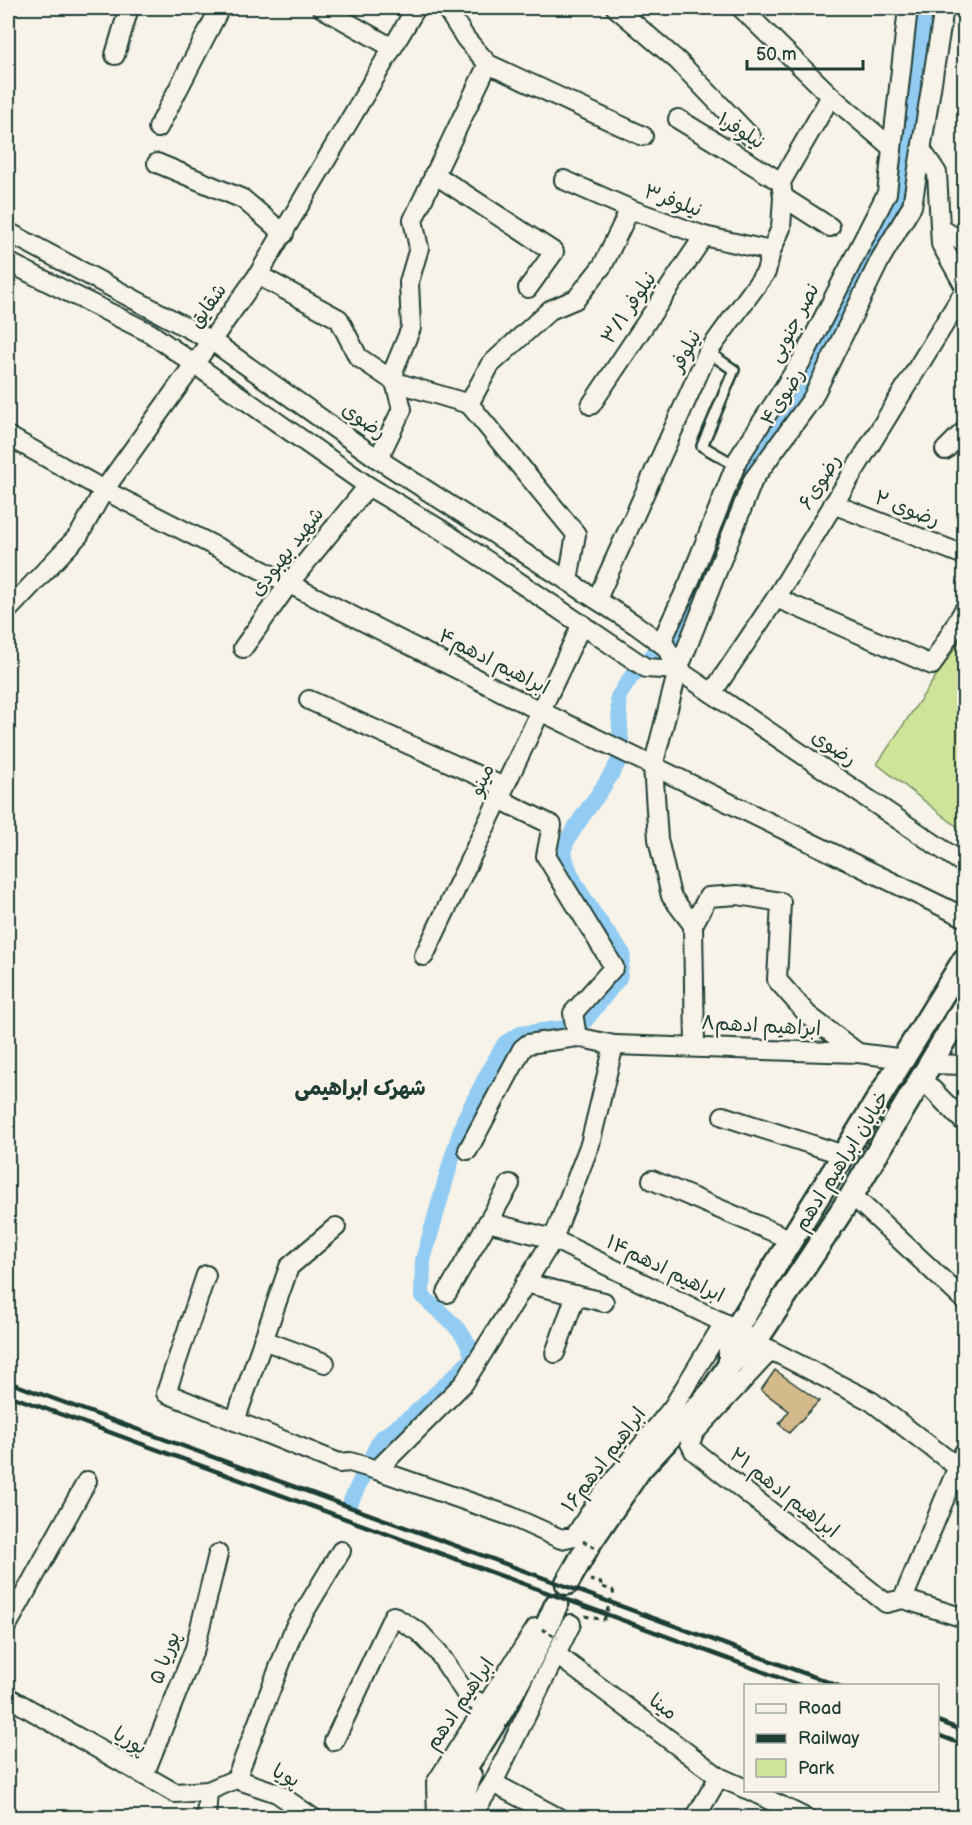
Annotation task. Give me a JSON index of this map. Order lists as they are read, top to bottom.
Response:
{
  "streets": {
    "street": [
      "نیلوفر۱",
      "نیلوفر۳",
      "شقایق",
      "نیلوفر ۳/۱",
      "نصر جنوبی",
      "نیلوفر",
      "رضوی۴",
      "رضوی",
      "رضوی۶",
      "رضوی ۲",
      "شهید بهبودی",
      "ابراهیم ادهم۴",
      "مینو",
      "ابراهیم ادهم۸",
      "خیابان ابراهیم ادهم",
      "ابراهیم ادهم۱۴",
      "ابراهیم ادهم۱۶",
      "ابراهیم ادهم ۲۱",
      "پوریا ۵",
      "ابراهیم ادهم",
      "مینا",
      "پوریا",
      "پویا"
    ]
  },
  "crossings": [
    ["نیلوفر۱", "نیلوفر"],
    ["نیلوفر۳", "نیلوفر ۳/۱"],
    ["نیلوفر۳", "نیلوفر"],
    ["شقایق", "رضوی"],
    ["شقایق", "ابراهیم ادهم۴"],
    ["نصر جنوبی", "رضوی"],
    ["نیلوفر", "رضوی"],
    ["رضوی۴", "رضوی"],
    ["رضوی۴", "ابراهیم ادهم۴"],
    ["رضوی", "رضوی۶"],
    ["رضوی۶", "رضوی ۲"],
    ["شهید بهبودی", "ابراهیم ادهم۴"],
    ["ابراهیم ادهم۴", "مینو"],
    ["ابراهیم ادهم۸", "خیابان ابراهیم ادهم"],
    ["خیابان ابراهیم ادهم", "ابراهیم ادهم۱۴"],
    ["خیابان ابراهیم ادهم", "ابراهیم ادهم۱۶"],
    ["خیابان ابراهیم ادهم", "ابراهیم ادهم ۲۱"],
    ["ابراهیم ادهم۱۴", "ابراهیم ادهم۱۶"],
    ["ابراهیم ادهم۱۴", "ابراهیم ادهم ۲۱"],
    ["ابراهیم ادهم۱۶", "ابراهیم ادهم ۲۱"],
    ["پوریا ۵", "پوریا"],
    ["پوریا", "پویا"]
  ],
  "districts": ["شهرک ابراهیمی"],
  "legend": ["Road", "Railway", "Park"],
  "scale_bar": "50 m"
}
